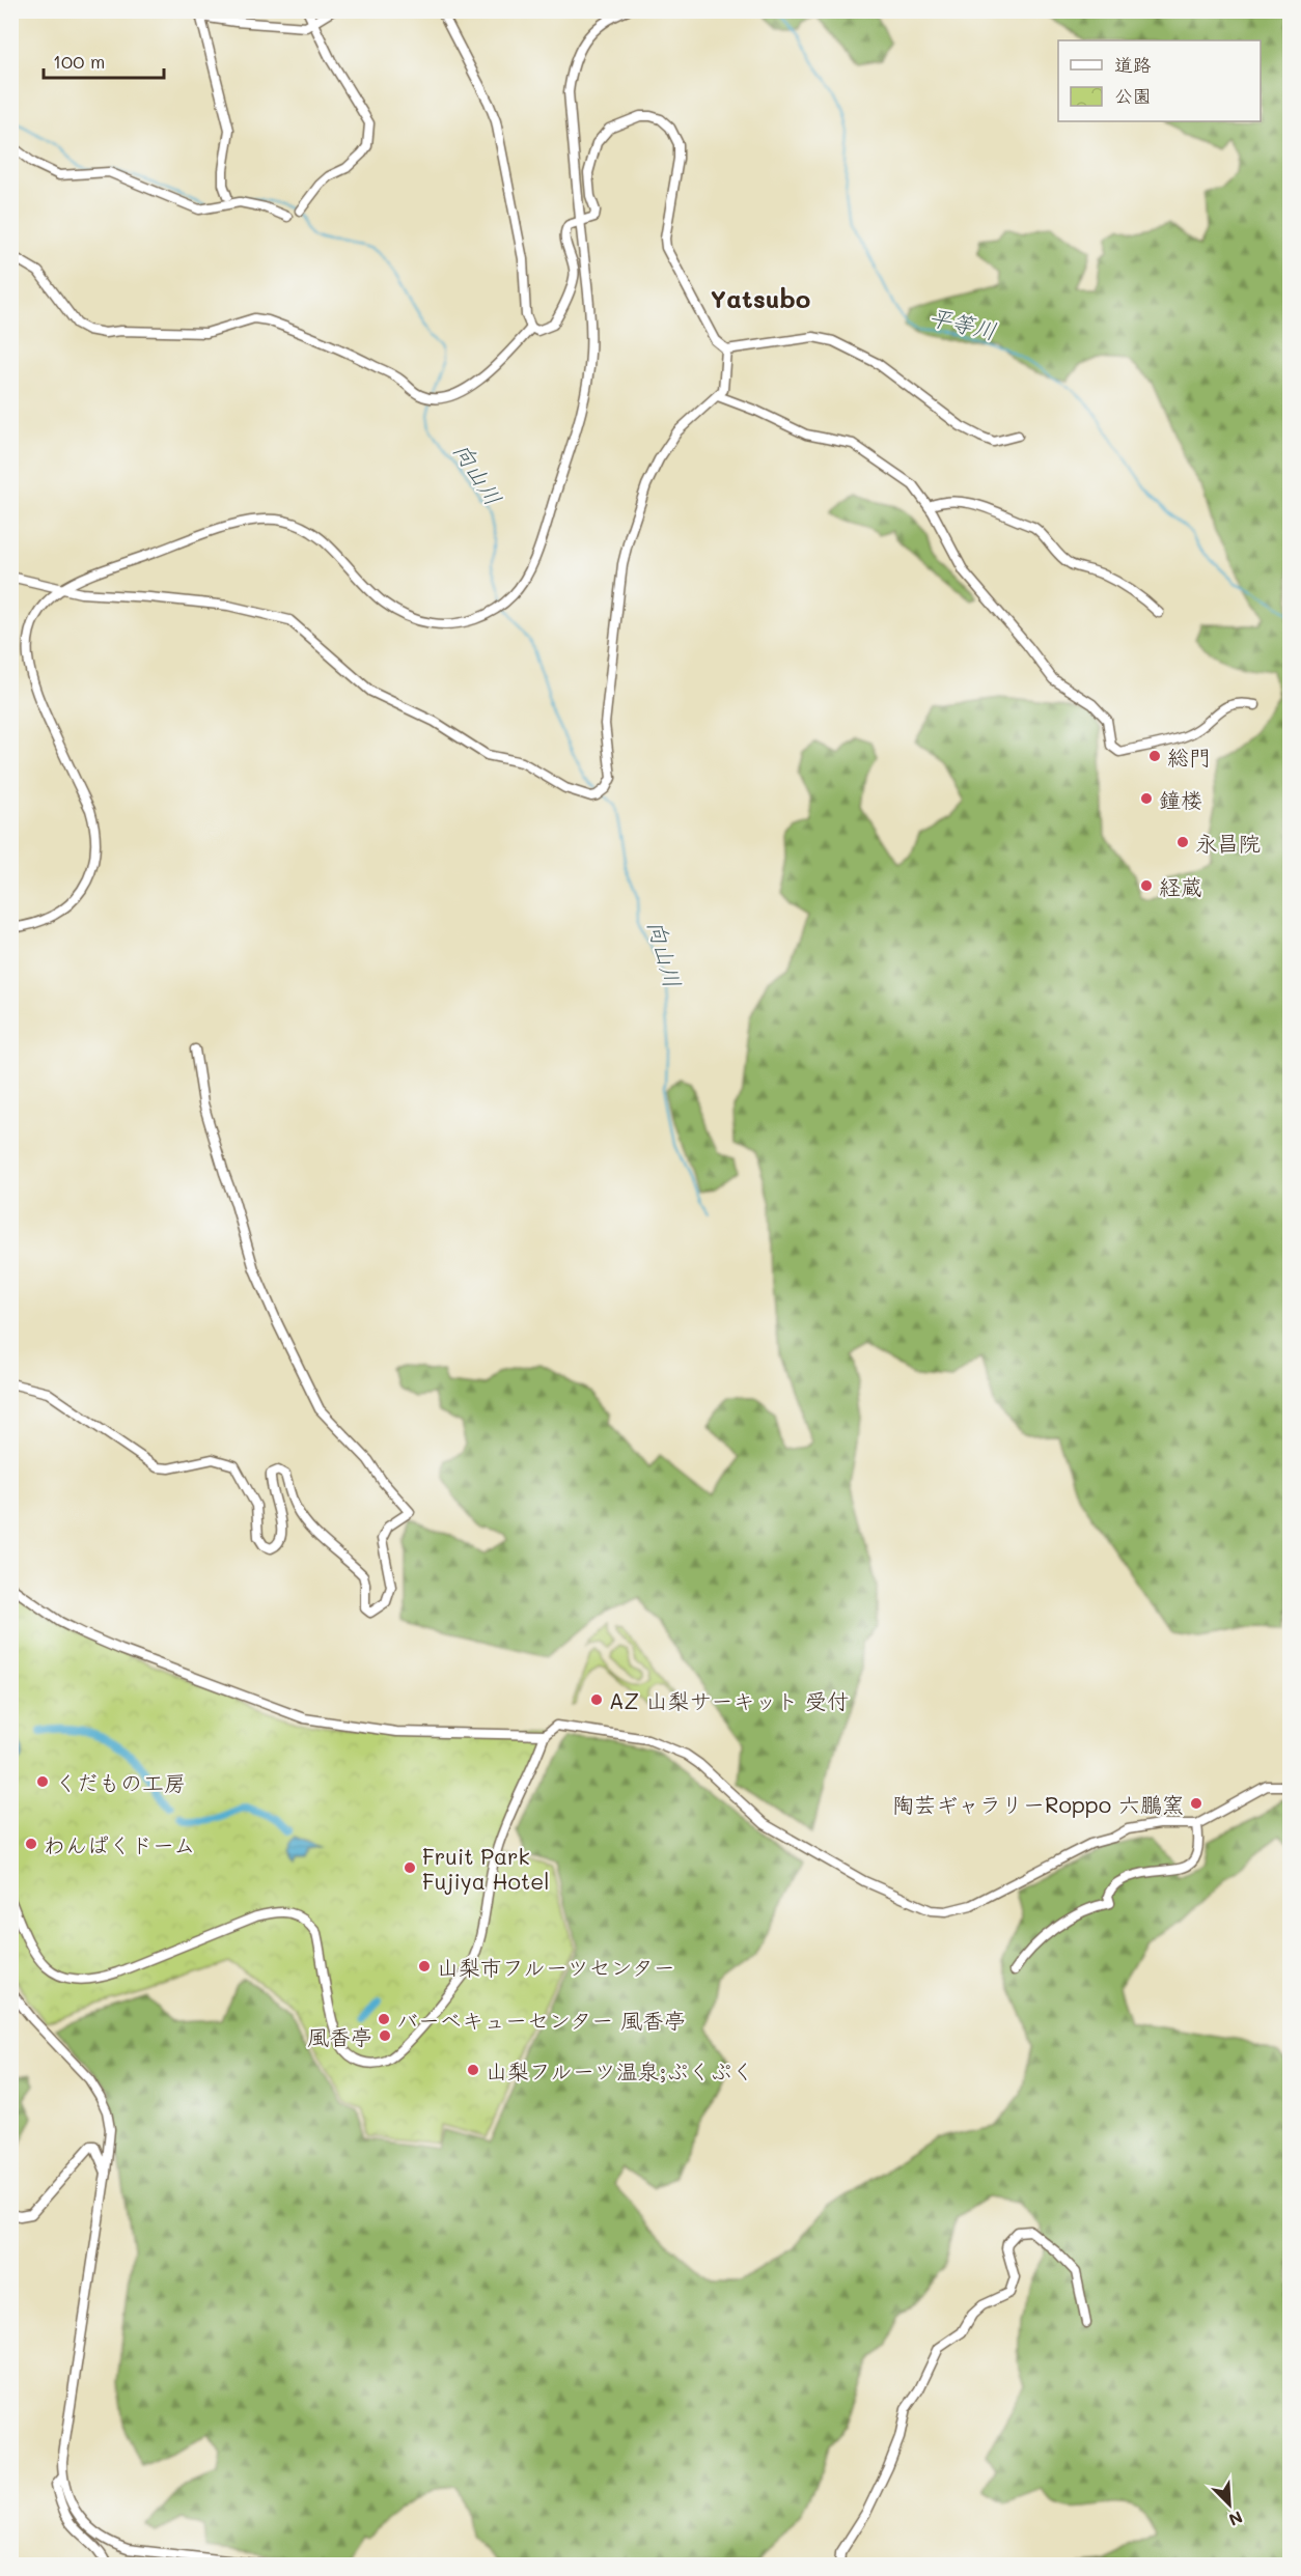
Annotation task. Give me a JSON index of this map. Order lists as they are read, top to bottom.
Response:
{
  "districts": ["Yatsubo"],
  "water": ["平等川", "向山川"],
  "places": [
    "総門",
    "鐘楼",
    "永昌院",
    "経蔵",
    "AZ 山梨サーキット 受付",
    "くだもの工房",
    "陶芸ギャラリーRoppo 六鵬窯",
    "わんぱくドーム",
    "Fruit Park Fujiya Hotel",
    "山梨市フルーツセンター",
    "バーベキューセンター 風香亭",
    "風香亭",
    "山梨フルーツ温泉;ぷくぷく"
  ],
  "legend": ["道路", "公園"],
  "scale_bar": "100 m",
  "north": "bottom right"
}
